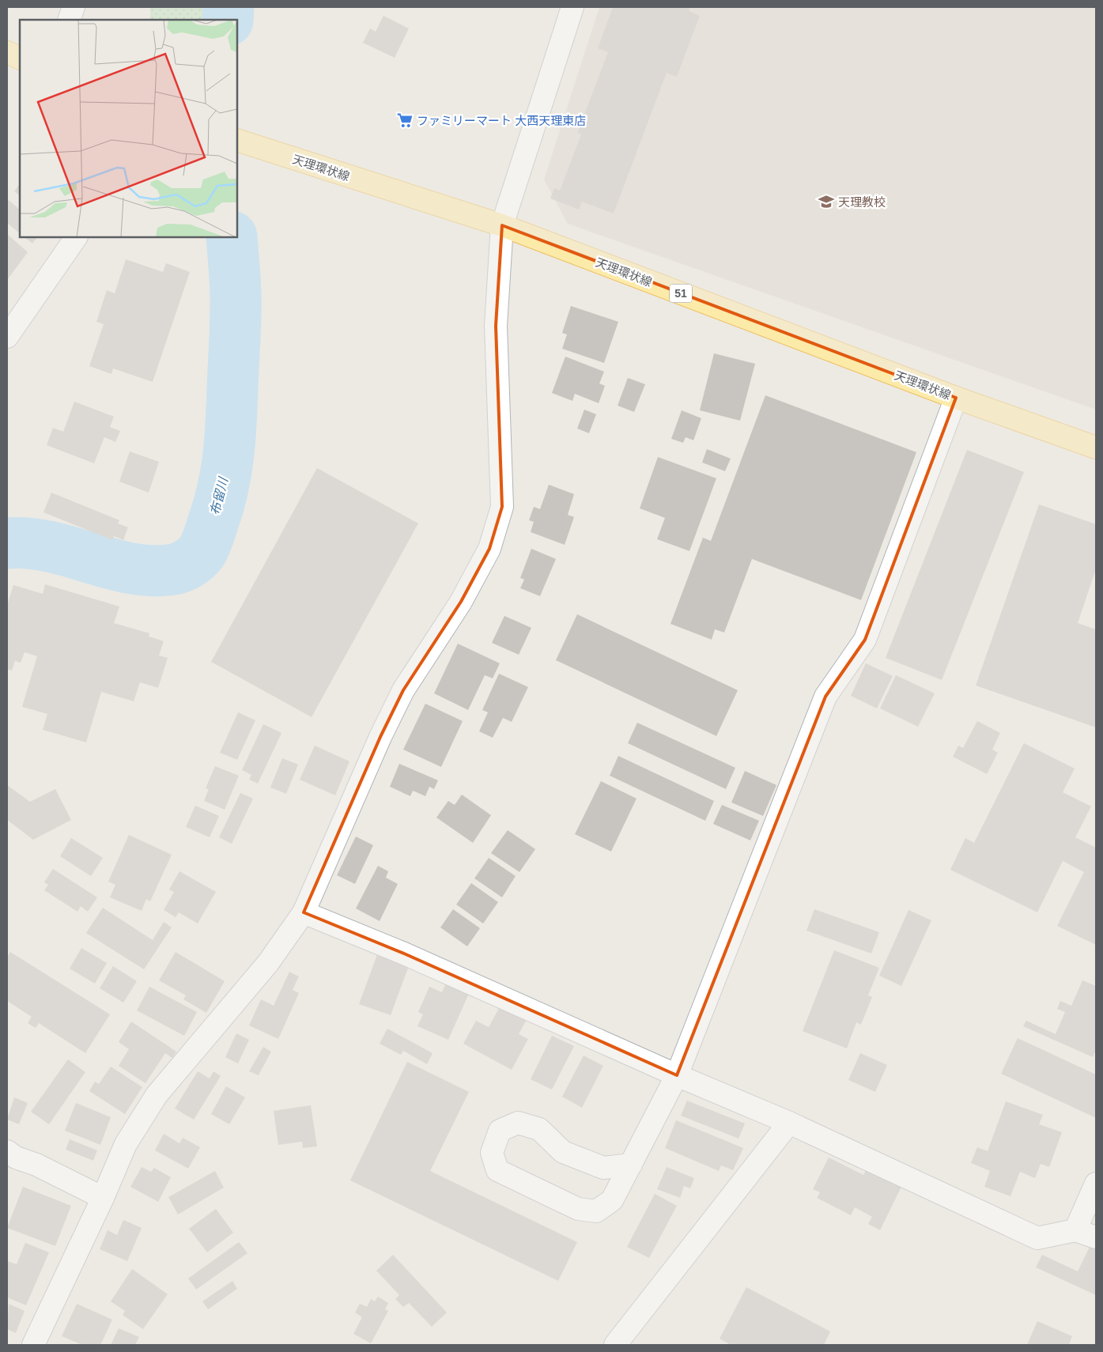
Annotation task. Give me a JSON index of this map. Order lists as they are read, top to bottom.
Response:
{
  "streets": {
    "main road": ["天理環状線", "51"]
  },
  "water": ["布留川"],
  "places": {
    "supermarket": ["ファミリーマート 大西天理東店"],
    "school or university": ["天理教校"]
  }
}
